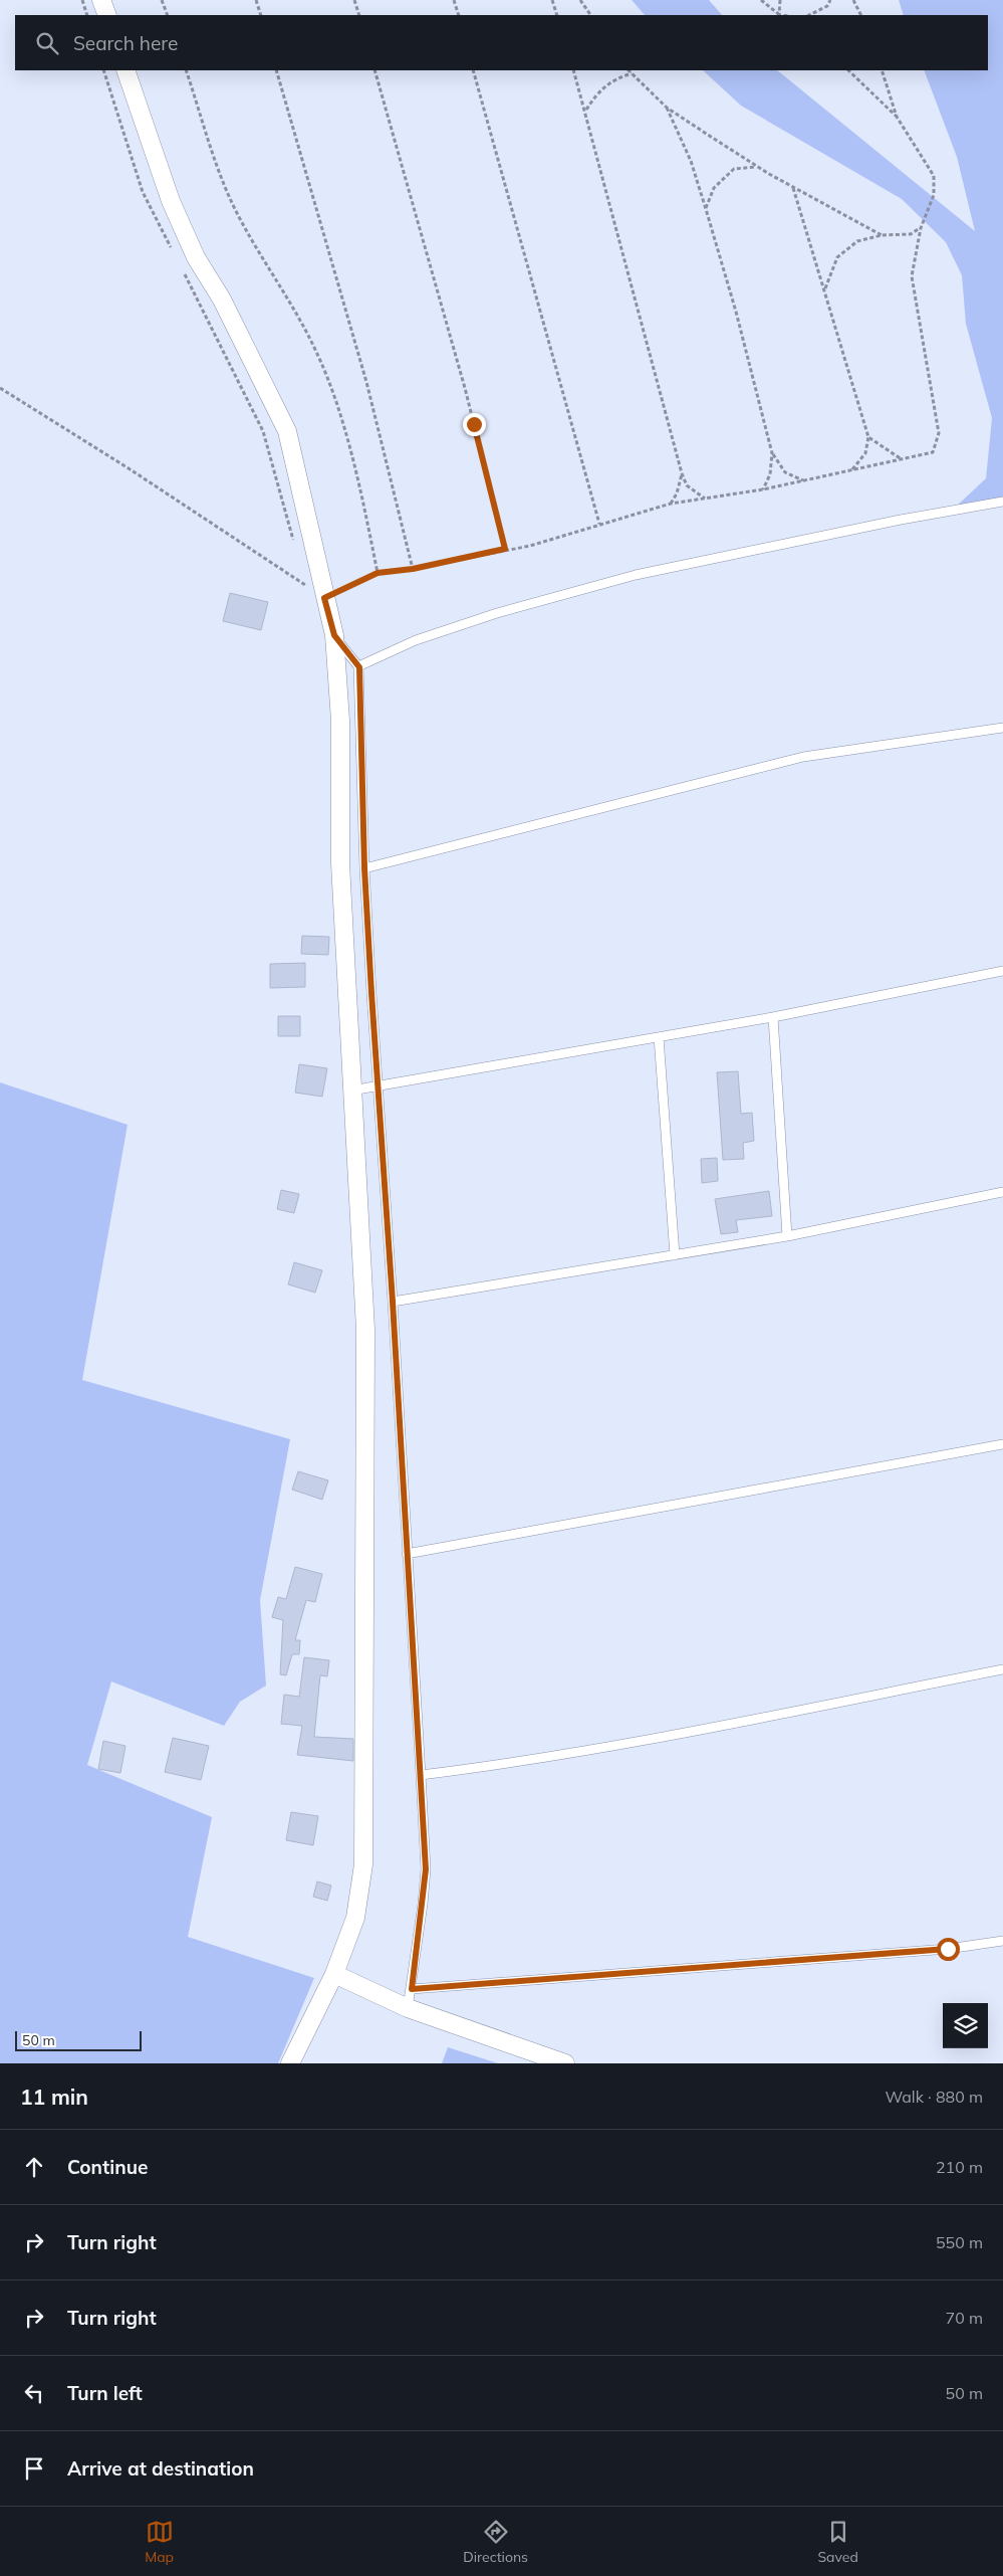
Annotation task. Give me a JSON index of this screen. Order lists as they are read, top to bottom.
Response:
{
  "scale_bar": "50 m",
  "page": {
    "search": "Search here",
    "scale": "50 m",
    "heading": ["11 min", "Walk · 880 m"],
    "list": [
      ["Continue", "210 m"],
      ["Turn right", "550 m"],
      ["Turn right", "70 m"],
      ["Turn left", "50 m"],
      "Arrive at destination"
    ],
    "nav": ["Map", "Directions", "Saved"]
  }
}
